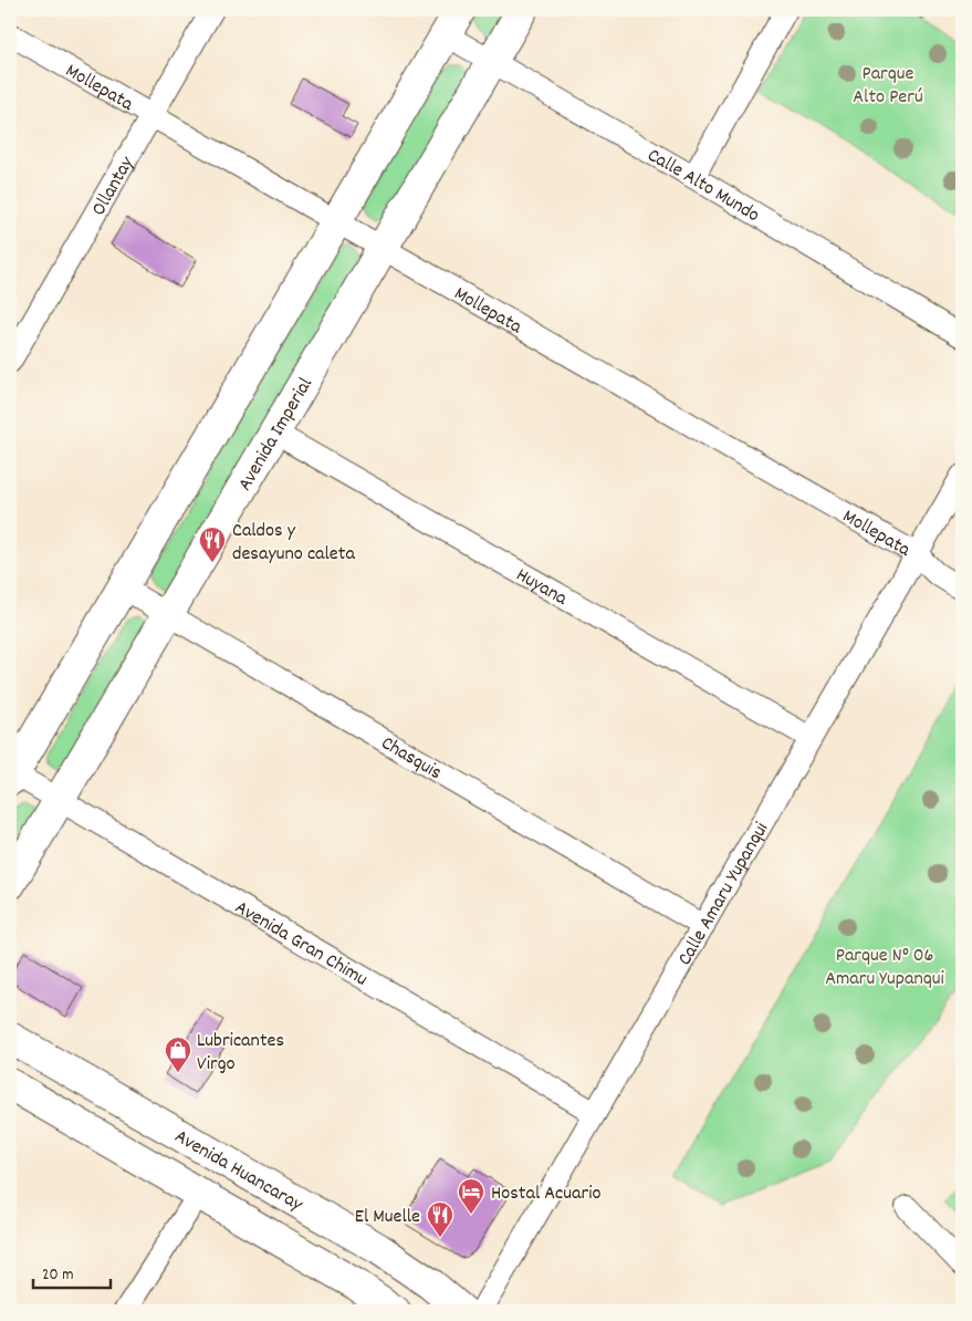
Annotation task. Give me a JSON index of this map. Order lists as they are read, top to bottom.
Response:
{
  "streets": {
    "street": [
      "Mollepata",
      "Calle Alto Mundo",
      "Ollantay",
      "Avenida Imperial",
      "Huyana",
      "Chasquis",
      "Calle Amaru Yupanqui",
      "Avenida Gran Chimu",
      "Avenida Huancaray"
    ]
  },
  "crossings": [
    ["Mollepata", "Ollantay"],
    ["Mollepata", "Avenida Imperial"],
    ["Mollepata", "Calle Amaru Yupanqui"],
    ["Calle Alto Mundo", "Avenida Imperial"],
    ["Avenida Imperial", "Huyana"],
    ["Avenida Imperial", "Chasquis"],
    ["Avenida Imperial", "Avenida Gran Chimu"],
    ["Huyana", "Calle Amaru Yupanqui"],
    ["Chasquis", "Calle Amaru Yupanqui"],
    ["Calle Amaru Yupanqui", "Avenida Gran Chimu"]
  ],
  "parks": ["Parque Alto Perú", "Parque N° 06 Amaru Yupanqui"],
  "places": {
    "restaurant": ["Caldos y desayuno caleta", "El Muelle"],
    "shop": ["Lubricantes Virgo"],
    "hotel": ["Hostal Acuario"]
  },
  "scale_bar": "20 m"
}
